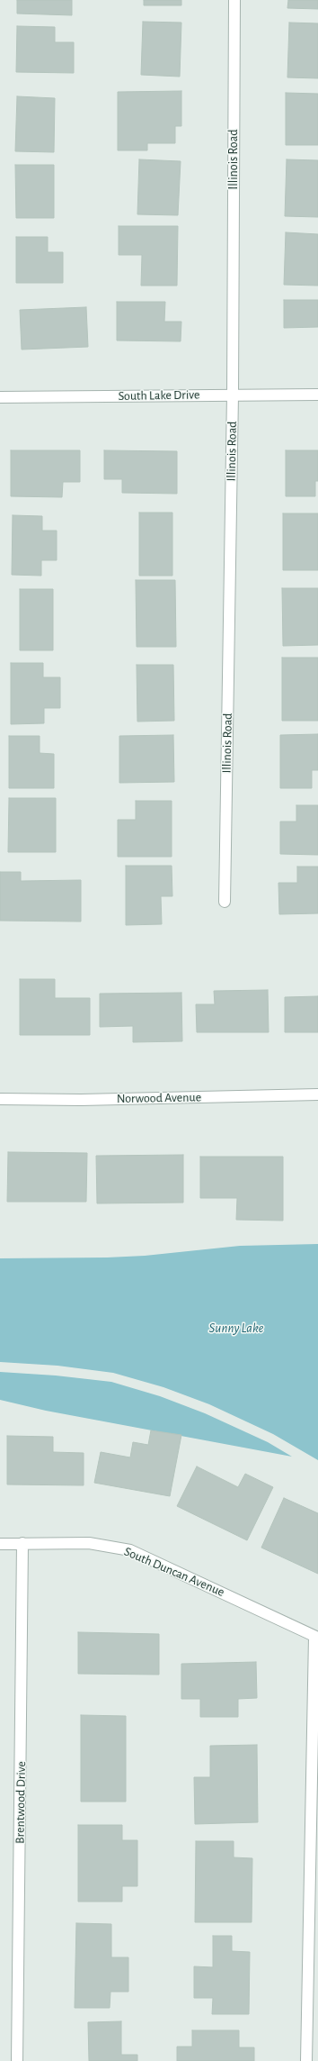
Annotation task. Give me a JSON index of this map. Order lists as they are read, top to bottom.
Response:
{
  "streets": {
    "street": [
      "Illinois Road",
      "South Lake Drive",
      "Norwood Avenue",
      "South Duncan Avenue",
      "Brentwood Drive"
    ]
  },
  "crossings": [
    ["Illinois Road", "South Lake Drive"],
    ["South Duncan Avenue", "Brentwood Drive"]
  ],
  "water": ["Sunny Lake"]
}
